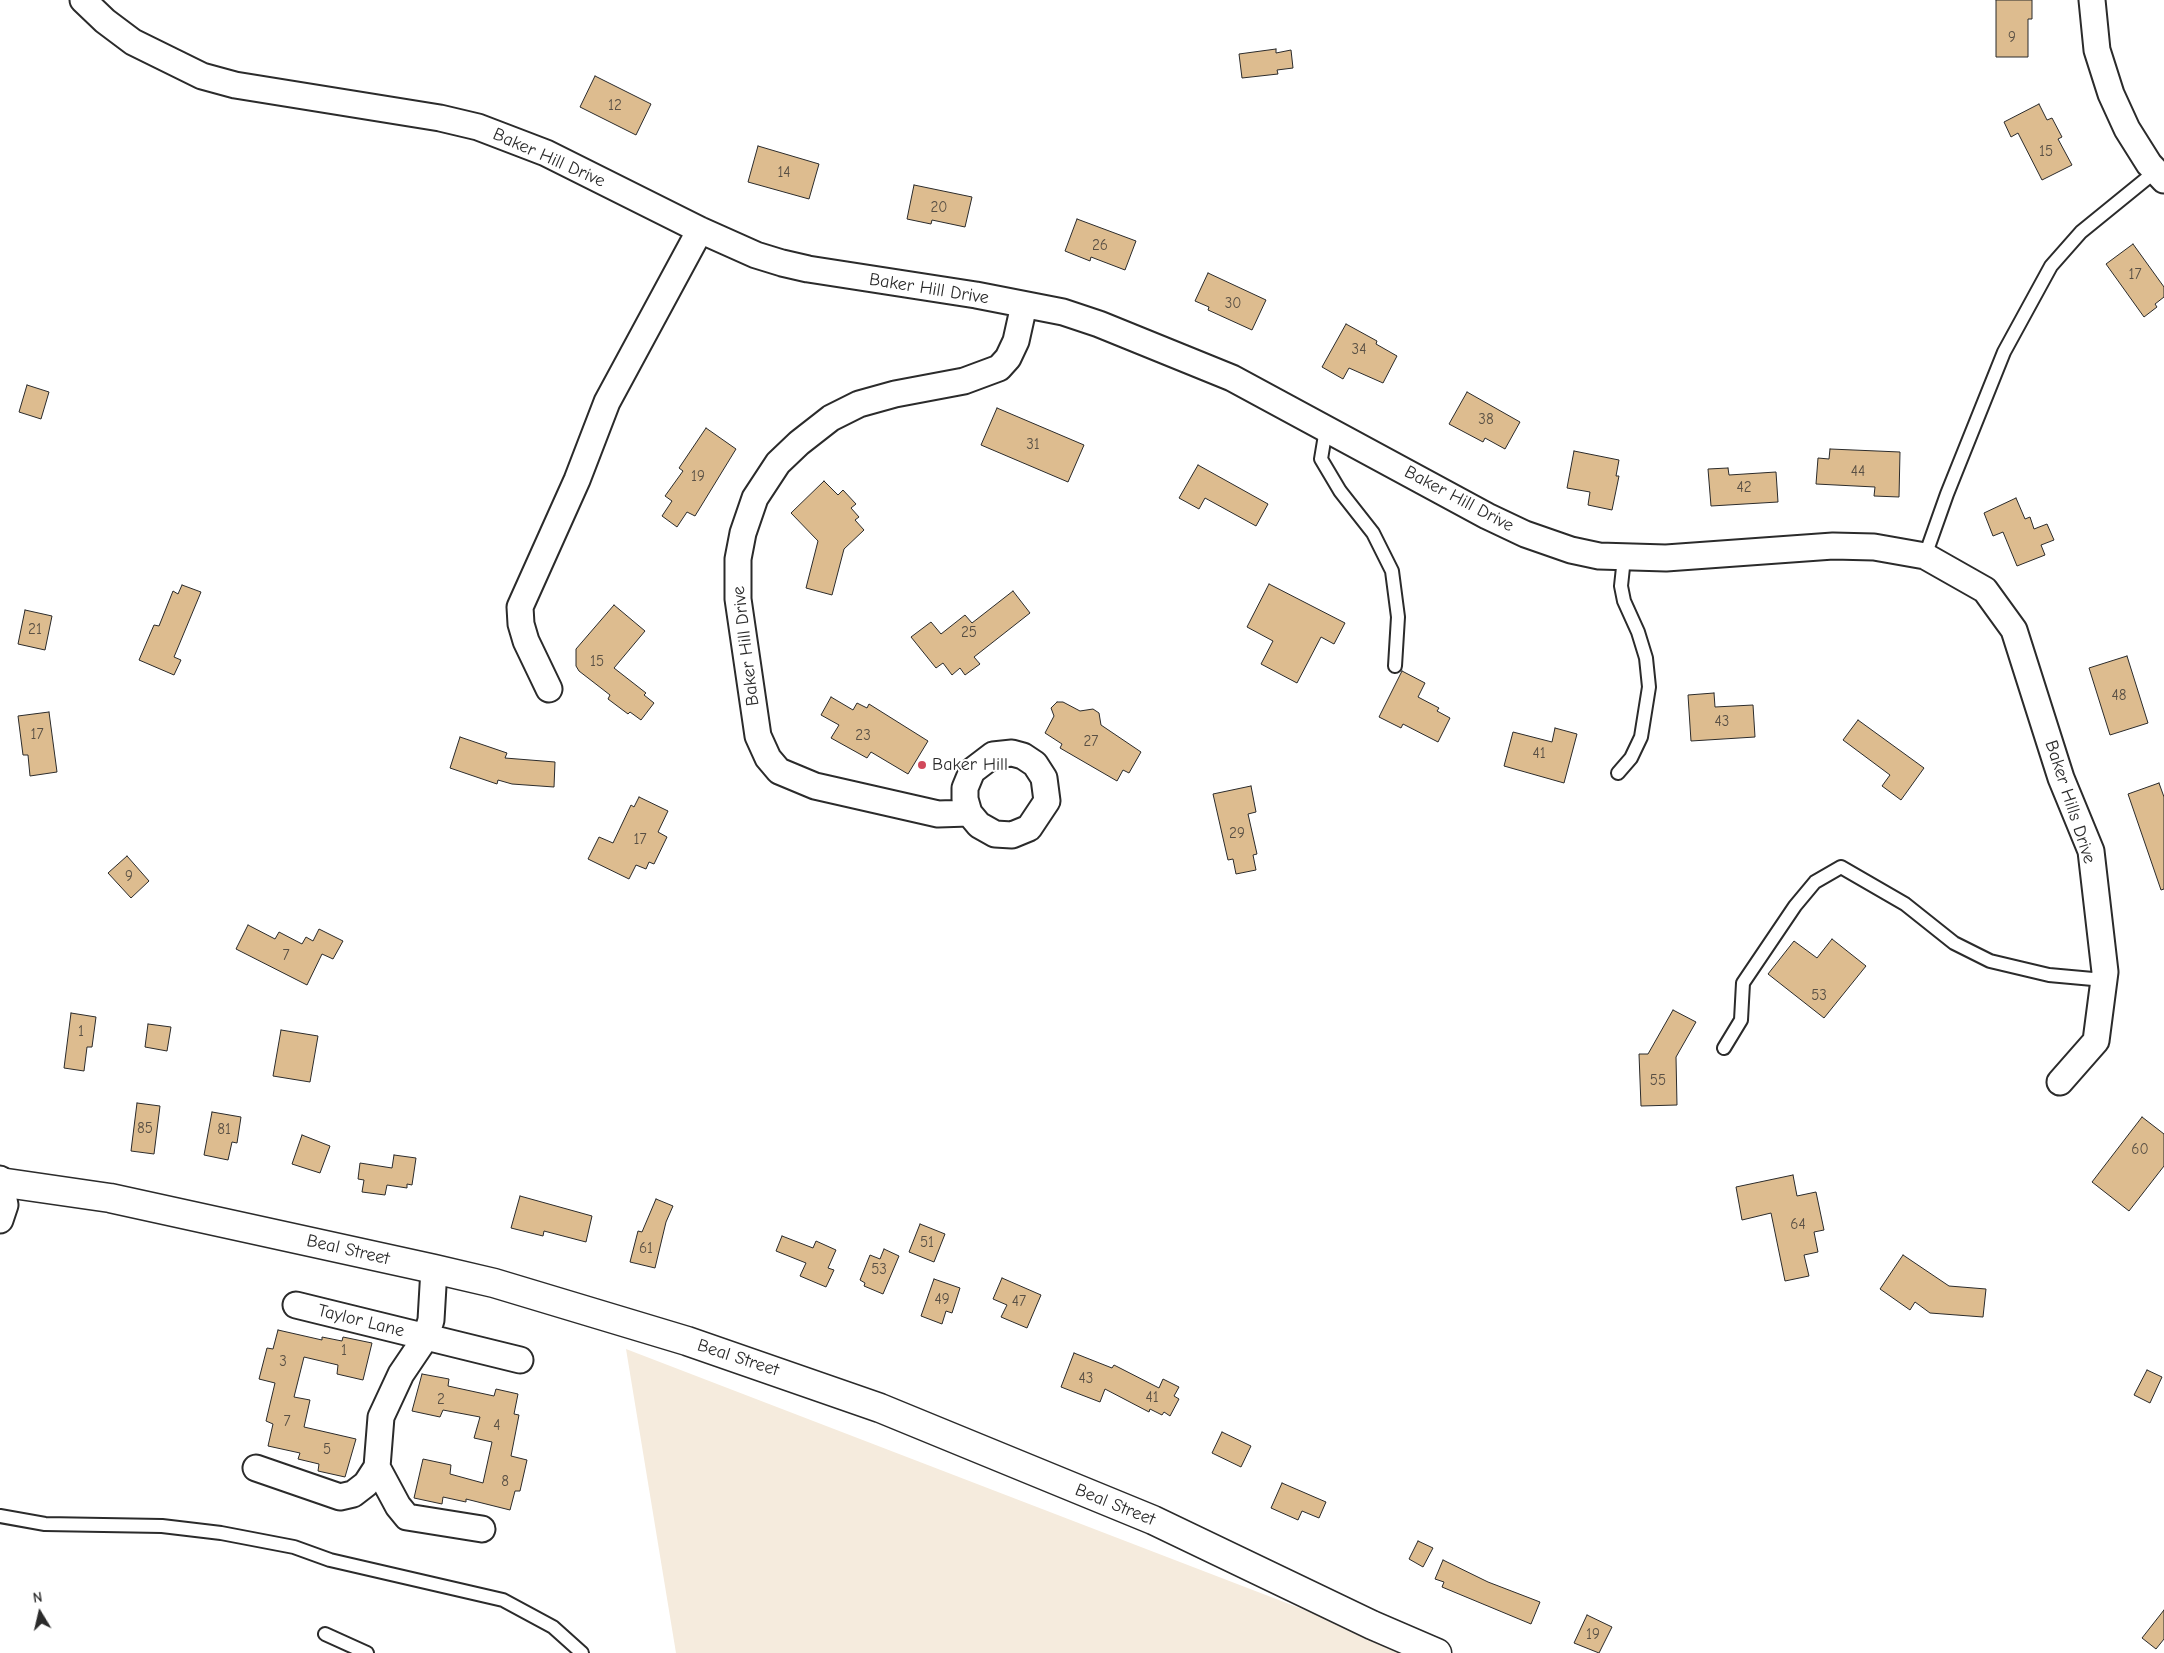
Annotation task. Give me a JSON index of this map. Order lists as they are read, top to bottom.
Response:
{
  "streets": {
    "street": [
      "Baker Hill Drive",
      "Baker Hills Drive",
      "Beal Street",
      "Taylor Lane"
    ]
  },
  "crossings": [
    ["Baker Hill Drive", "Baker Hills Drive"],
    ["Beal Street", "Taylor Lane"]
  ],
  "places": ["Baker Hill"],
  "house_numbers": [
    "9",
    "12",
    "15",
    "14",
    "20",
    "26",
    "17",
    "30",
    "34",
    "38",
    "31",
    "44",
    "19",
    "42",
    "21",
    "25",
    "15",
    "48",
    "43",
    "17",
    "23",
    "27",
    "41",
    "29",
    "17",
    "9",
    "7",
    "53",
    "1",
    "55",
    "85",
    "81",
    "60",
    "64",
    "51",
    "61",
    "53",
    "49",
    "47",
    "1",
    "3",
    "43",
    "41",
    "2",
    "7",
    "4",
    "5",
    "8",
    "19"
  ],
  "north": "top"
}
